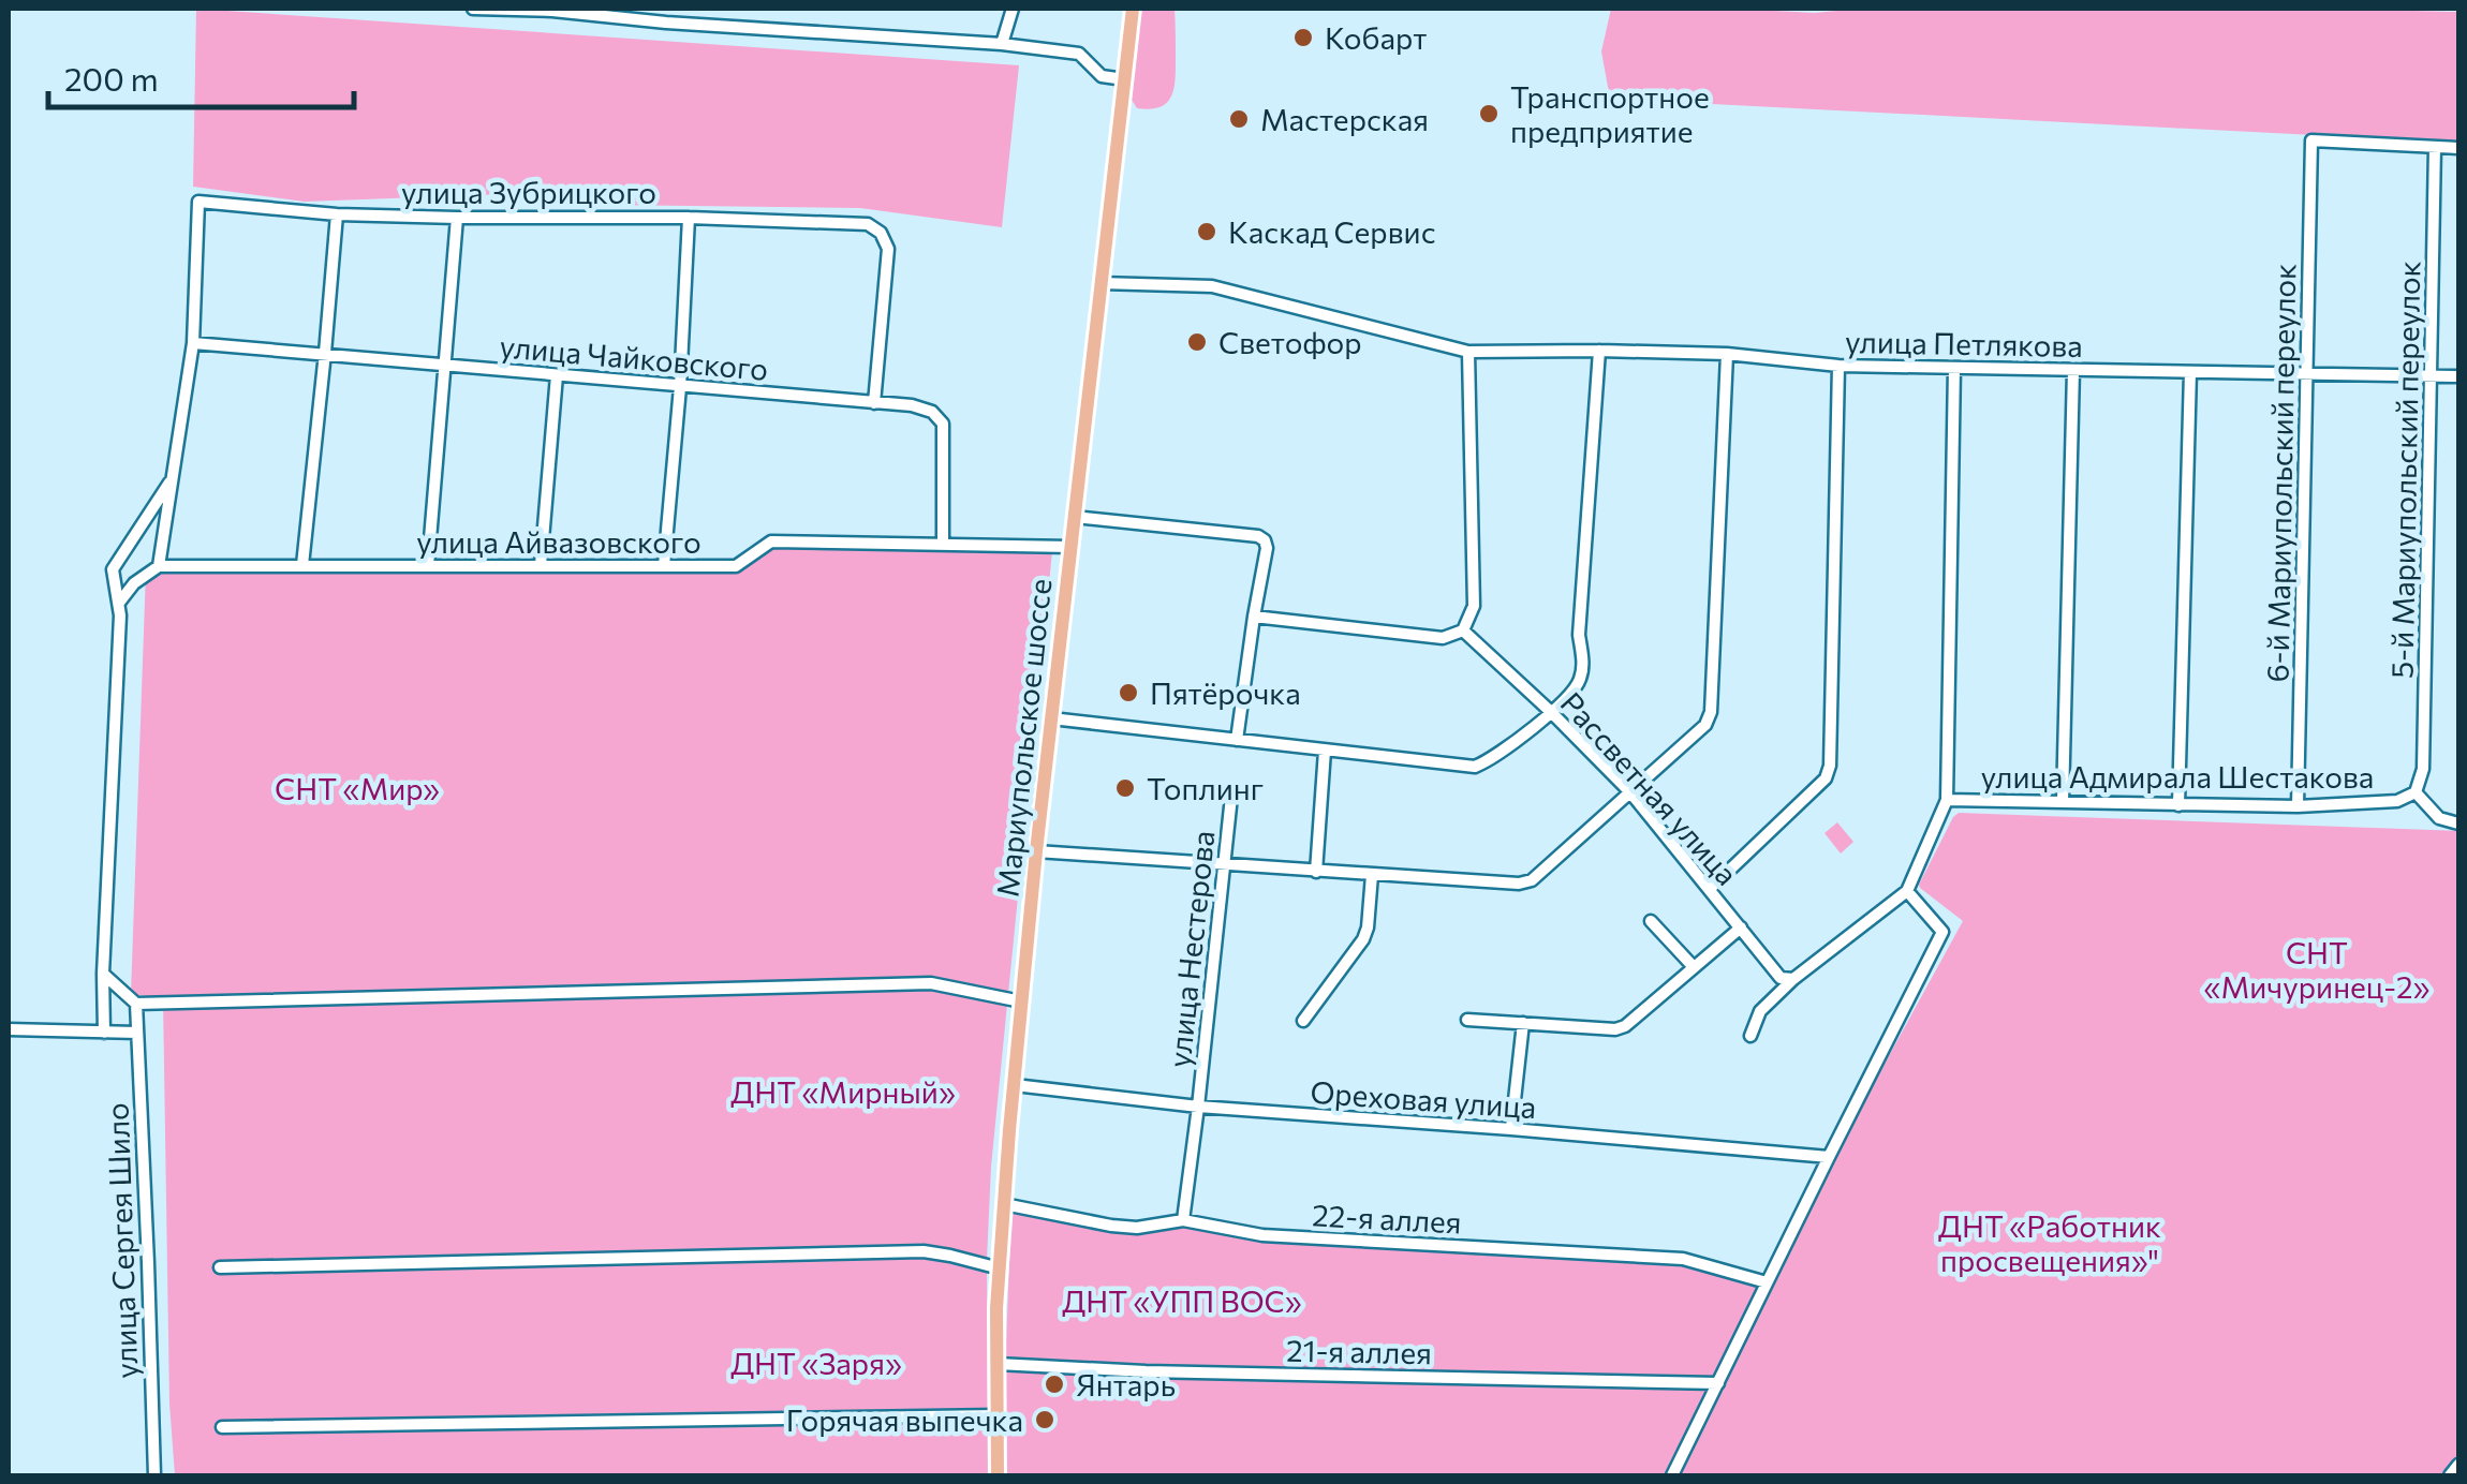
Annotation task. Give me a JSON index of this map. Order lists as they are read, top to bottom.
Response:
{
  "streets": {
    "main road": ["Мариупольское шоссе"],
    "street": [
      "улица Зубрицкого",
      "улица Петлякова",
      "улица Чайковского",
      "5-й Мариупольский переулок",
      "6-й Мариупольский переулок",
      "улица Айвазовского",
      "улица Адмирала Шестакова",
      "Рассветная улица",
      "улица Нестерова",
      "Ореховая улица",
      "22-я аллея",
      "улица Сергея Шило",
      "21-я аллея"
    ]
  },
  "crossings": [
    ["улица Зубрицкого", "улица Чайковского"],
    ["улица Петлякова", "5-й Мариупольский переулок"],
    ["улица Петлякова", "6-й Мариупольский переулок"],
    ["улица Петлякова", "Мариупольское шоссе"],
    ["улица Чайковского", "улица Айвазовского"],
    ["5-й Мариупольский переулок", "6-й Мариупольский переулок"],
    ["5-й Мариупольский переулок", "улица Адмирала Шестакова"],
    ["6-й Мариупольский переулок", "улица Адмирала Шестакова"],
    ["улица Айвазовского", "Мариупольское шоссе"],
    ["Мариупольское шоссе", "Ореховая улица"],
    ["Мариупольское шоссе", "22-я аллея"],
    ["Мариупольское шоссе", "21-я аллея"],
    ["улица Нестерова", "Ореховая улица"],
    ["улица Нестерова", "22-я аллея"]
  ],
  "parks": [
    "СНТ «Мир»",
    "СНТ «Мичуринец-2»",
    "ДНТ «Мирный»",
    "ДНТ «Работник просвещения»\"",
    "ДНТ «УПП ВОС»",
    "ДНТ «Заря»"
  ],
  "places": [
    "Кобарт",
    "Транспортное предприятие",
    "Мастерская",
    "Каскад Сервис",
    "Светофор",
    "Пятёрочка",
    "Топлинг",
    "Янтарь",
    "Горячая выпечка"
  ],
  "scale_bar": "200 m"
}
